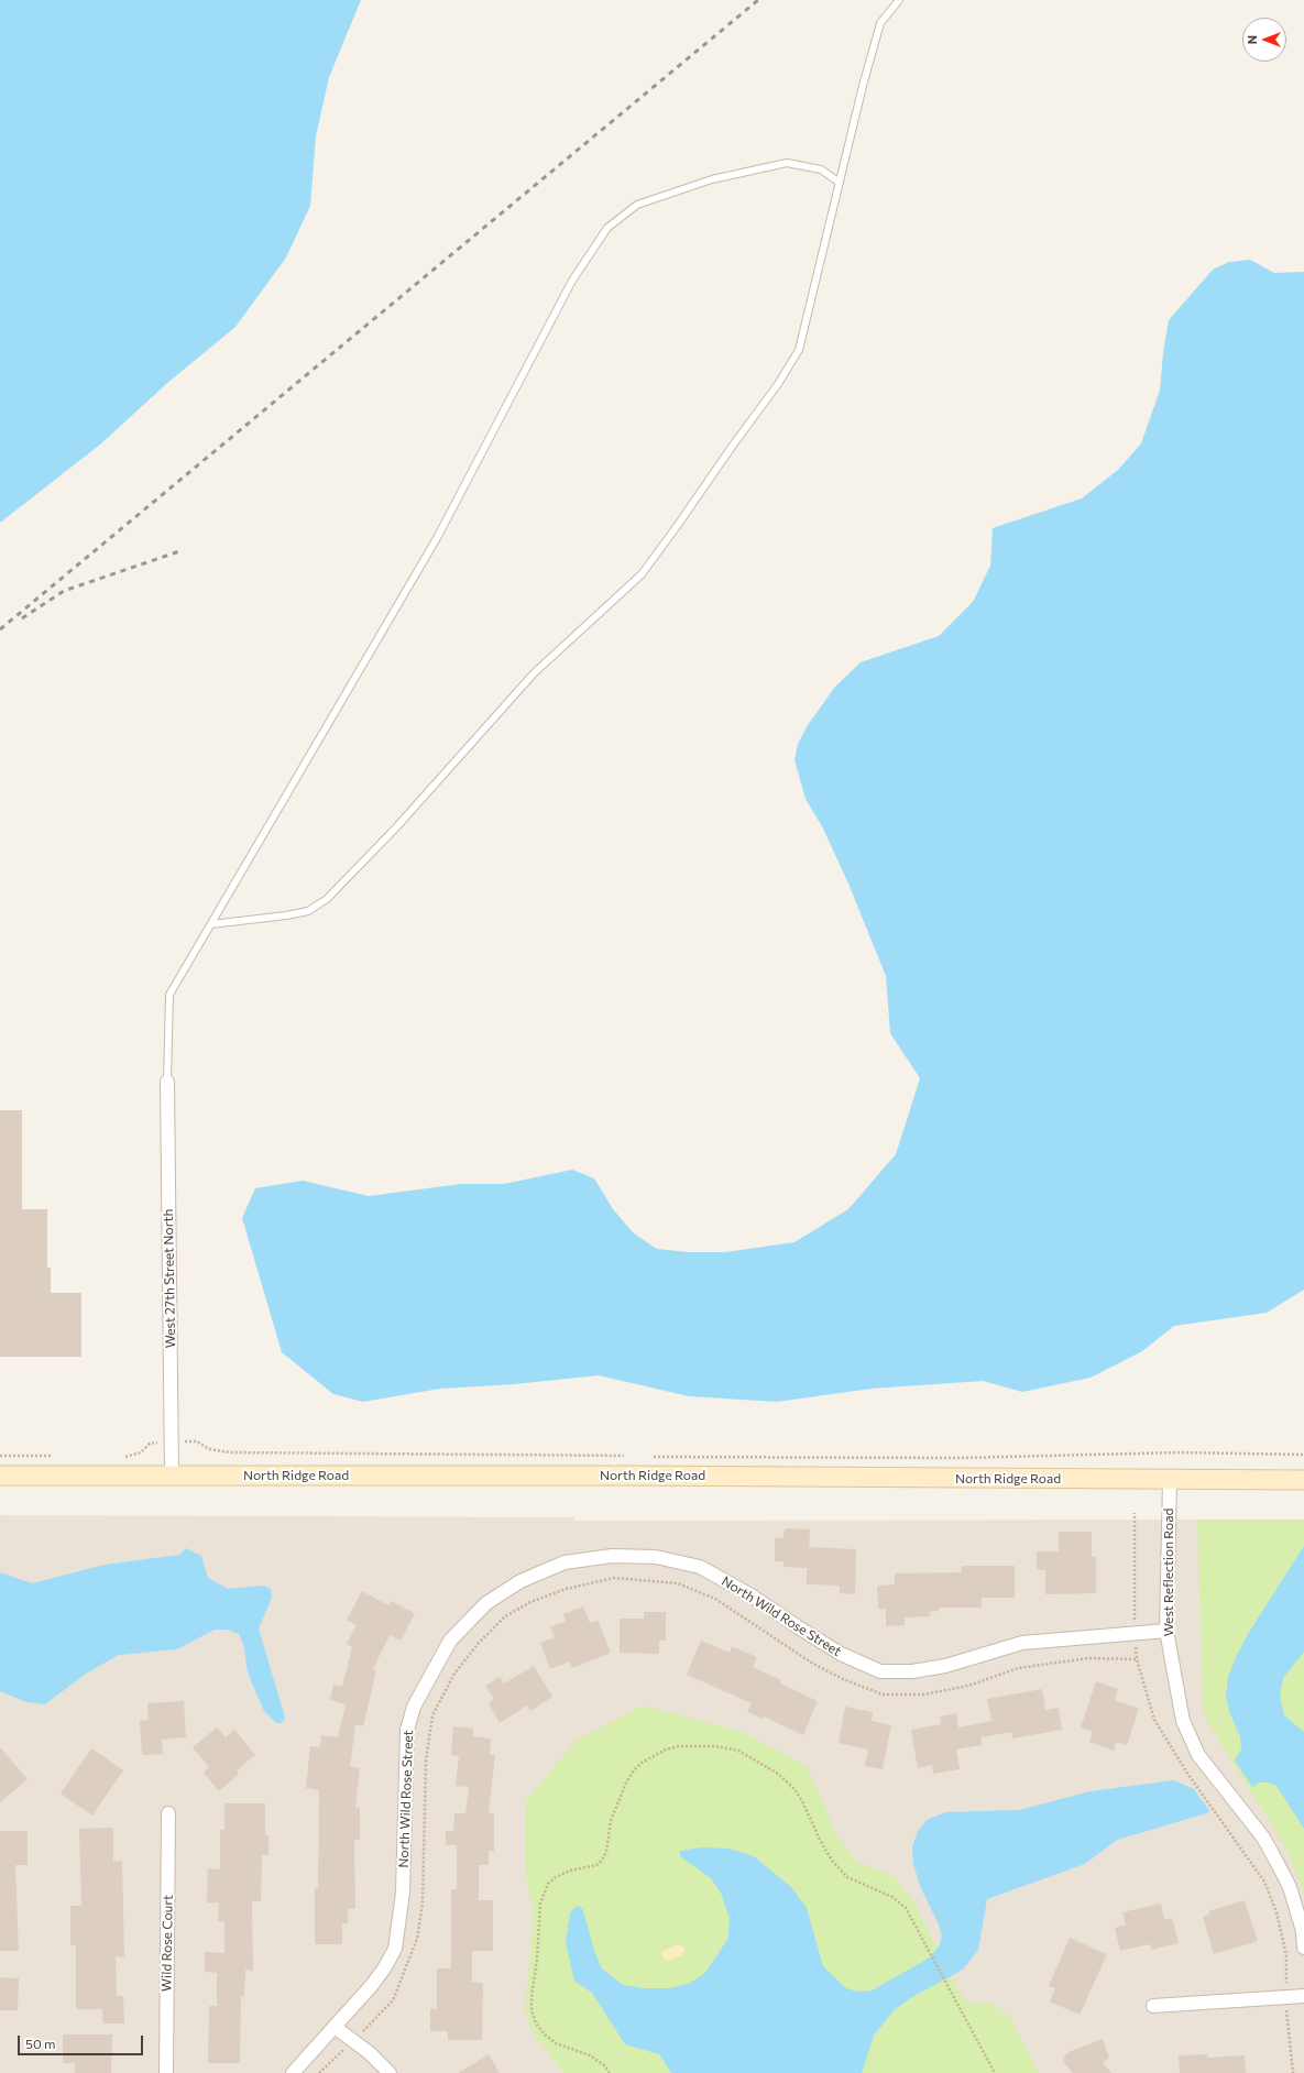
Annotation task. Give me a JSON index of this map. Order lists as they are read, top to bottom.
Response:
{
  "streets": {
    "main road": ["North Ridge Road"],
    "street": [
      "West 27th Street North",
      "West Reflection Road",
      "North Wild Rose Street",
      "Wild Rose Court"
    ]
  },
  "crossings": [
    ["West 27th Street North", "North Ridge Road"],
    ["North Ridge Road", "West Reflection Road"],
    ["West Reflection Road", "North Wild Rose Street"]
  ],
  "scale_bar": "50 m",
  "north": "left"
}
